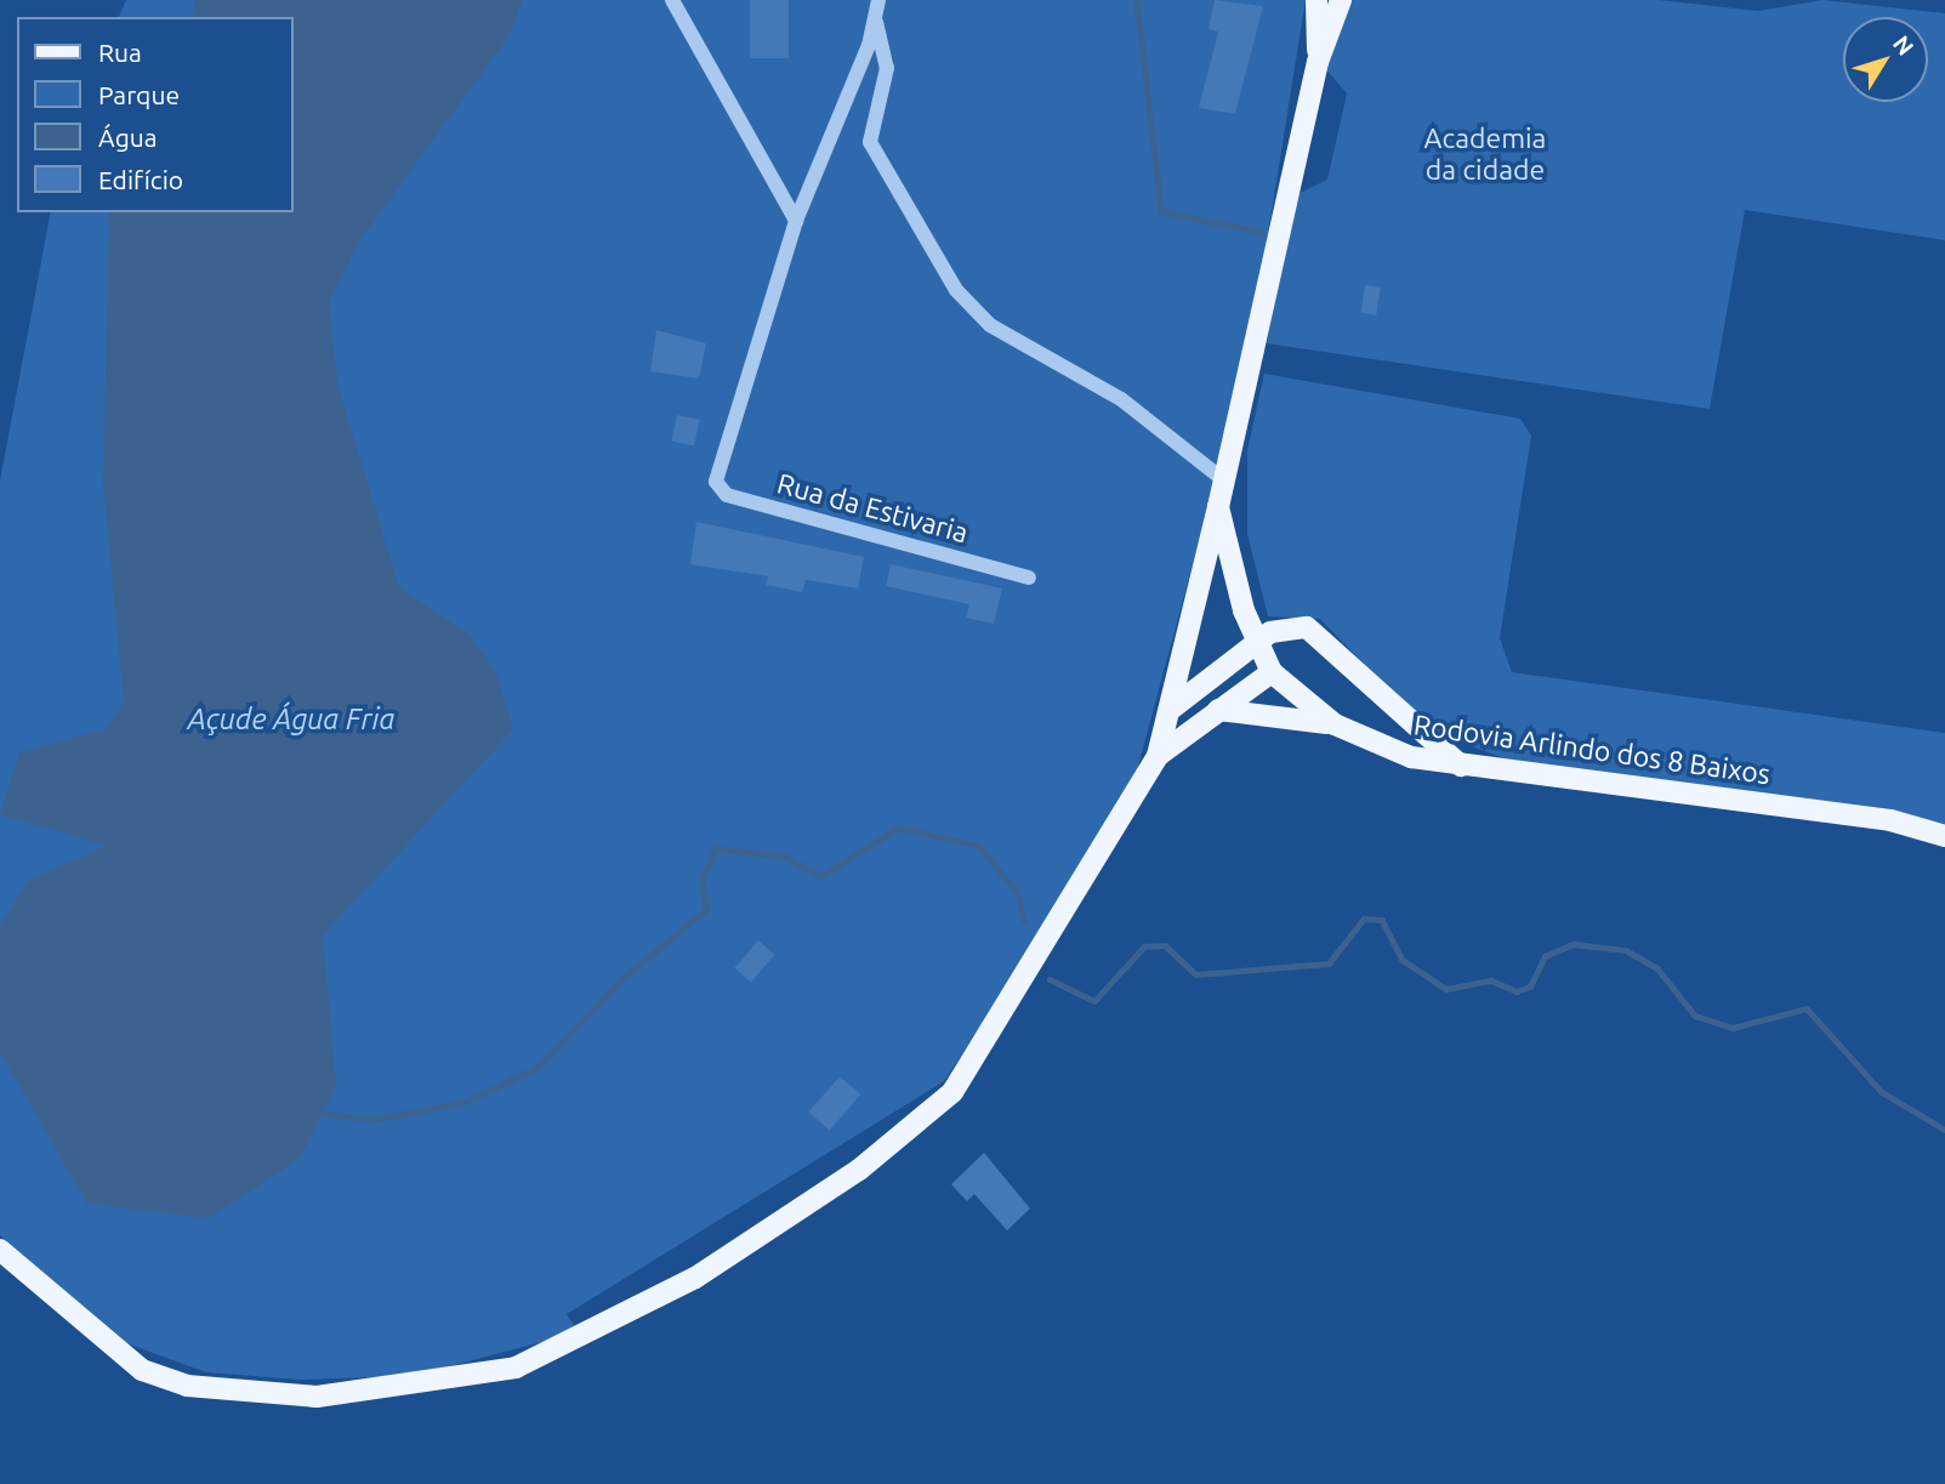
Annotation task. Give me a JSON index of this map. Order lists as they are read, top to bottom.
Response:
{
  "streets": {
    "main road": ["Rodovia Arlindo dos 8 Baixos"],
    "street": ["Rua da Estivaria"]
  },
  "water": ["Açude Água Fria"],
  "parks": ["Academia da cidade"],
  "legend": [
    "Rua",
    "Parque",
    "Água",
    "Edifício"
  ],
  "north": "top right"
}
